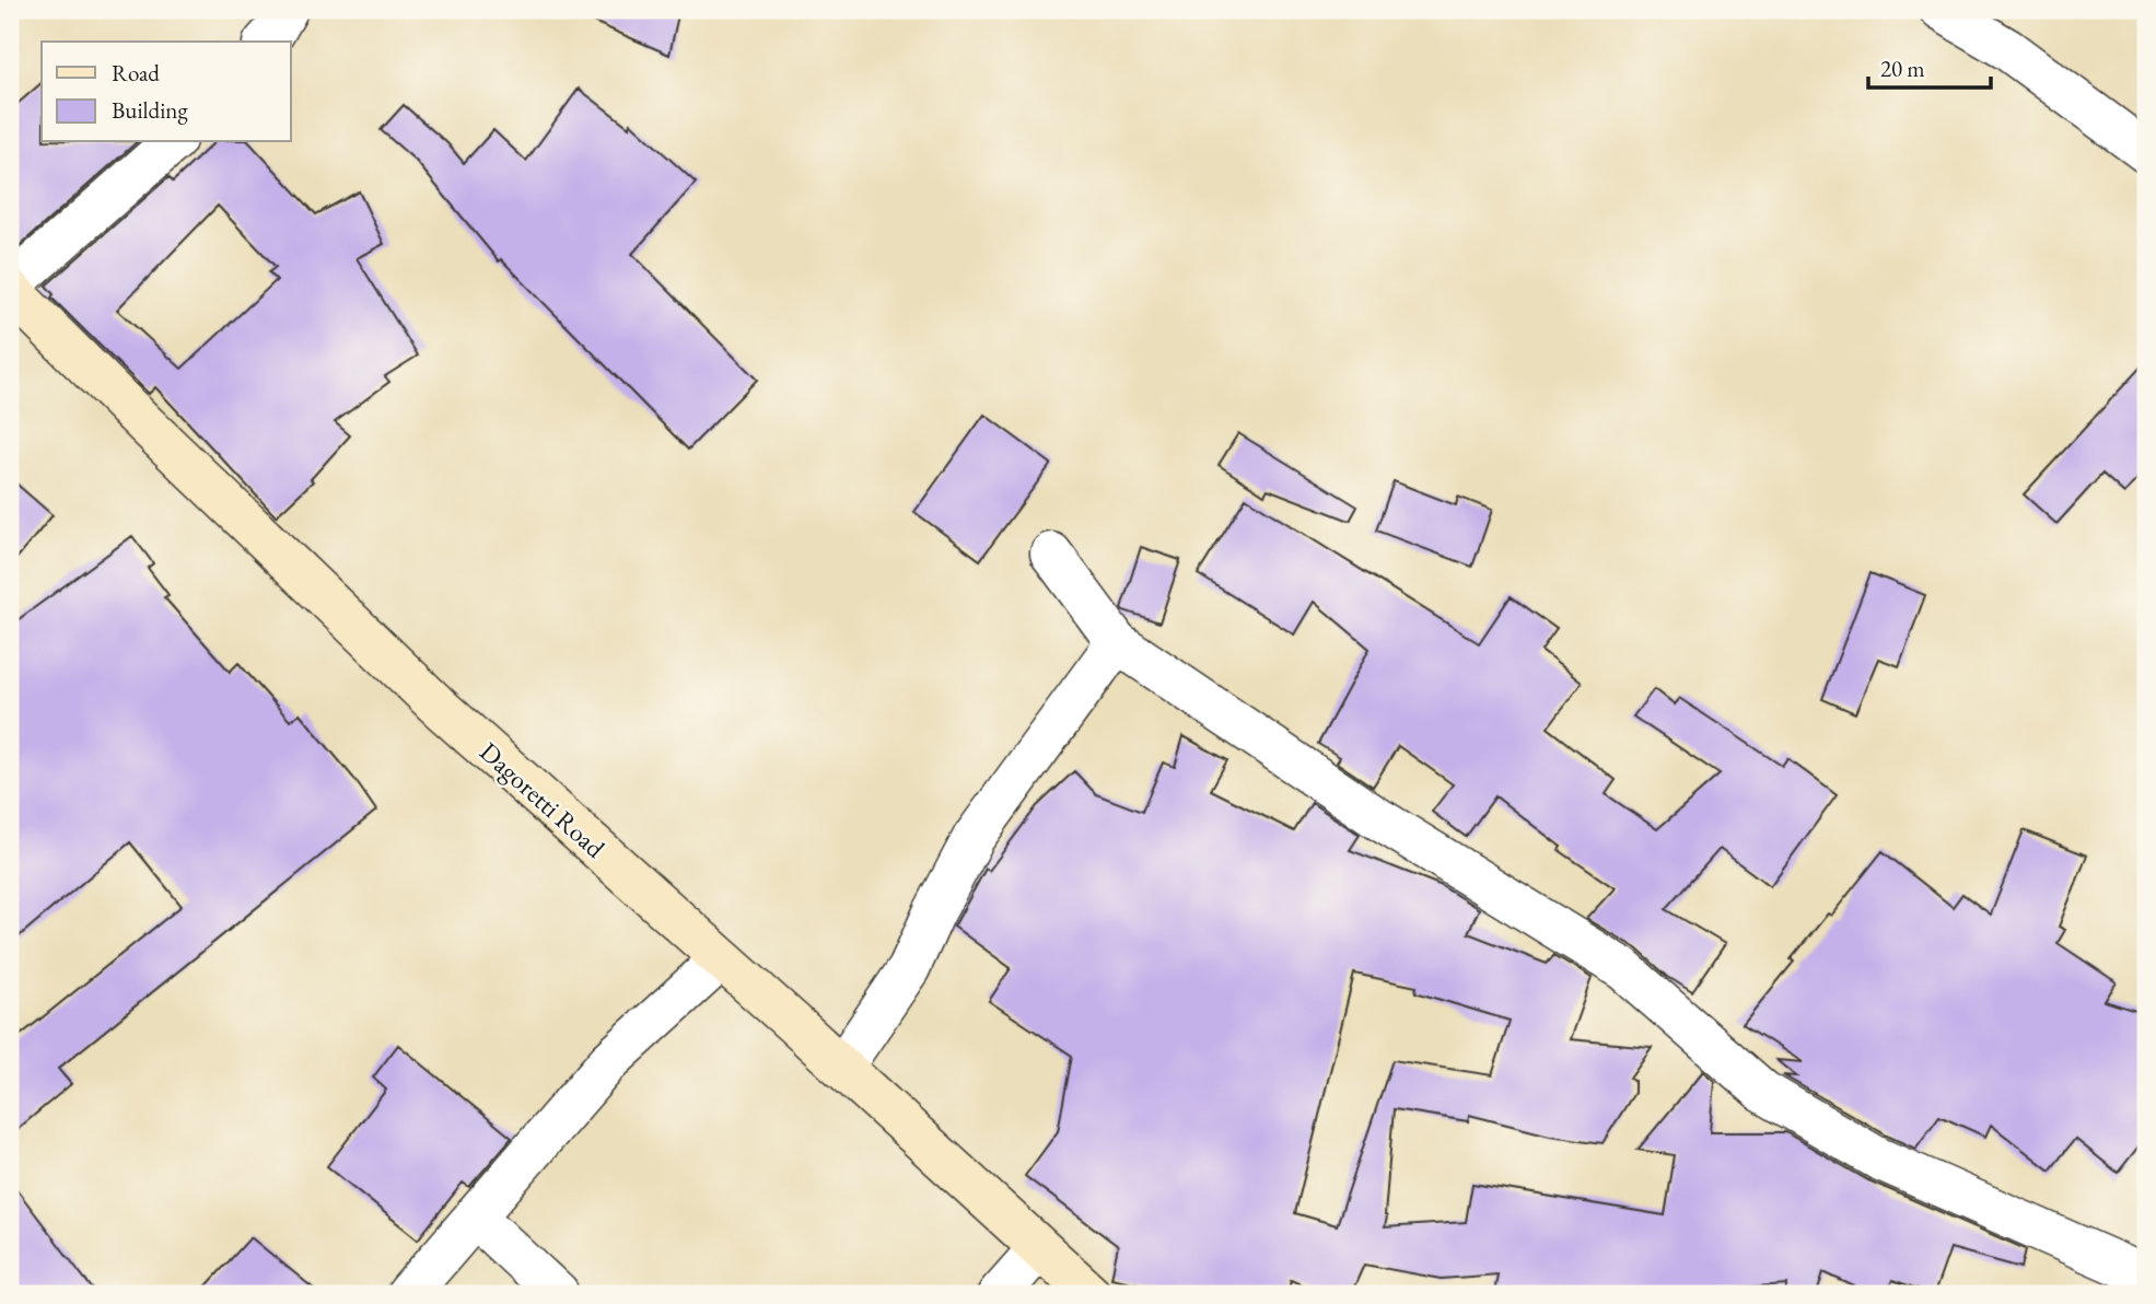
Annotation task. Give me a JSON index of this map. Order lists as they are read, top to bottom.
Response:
{
  "streets": {
    "main road": ["Dagoretti Road"]
  },
  "legend": ["Road", "Building"],
  "scale_bar": "20 m"
}
